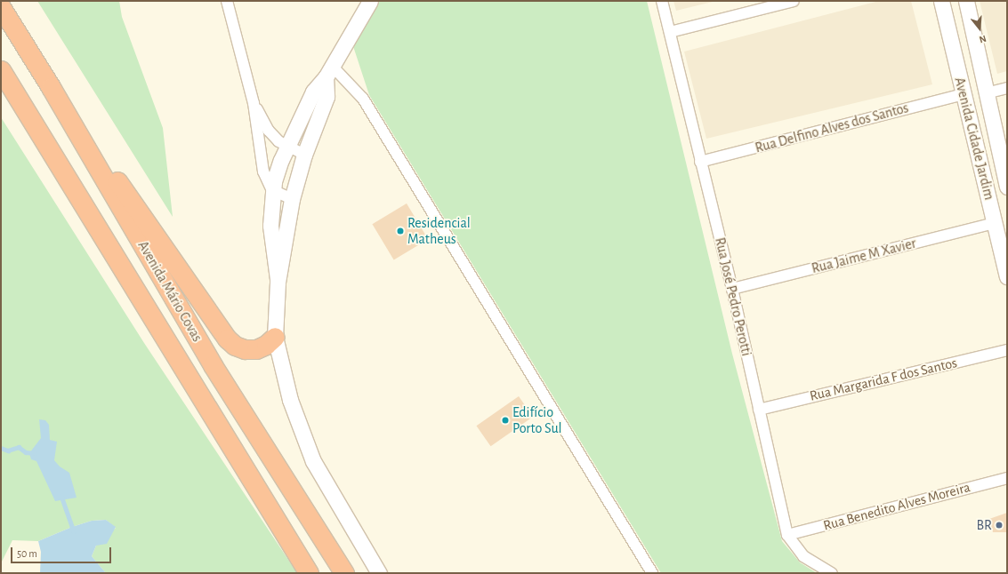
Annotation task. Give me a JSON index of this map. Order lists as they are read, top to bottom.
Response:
{
  "streets": {
    "highway": ["Avenida Mário Covas"],
    "street": [
      "Rua Delfino Alves dos Santos",
      "Avenida Cidade Jardim",
      "Rua Jaime M Xavier",
      "Rua José Pedro Perotti",
      "Rua Margarida F dos Santos",
      "Rua Benedito Alves Moreira"
    ]
  },
  "crossings": [
    ["Rua Delfino Alves dos Santos", "Avenida Cidade Jardim"],
    ["Rua Delfino Alves dos Santos", "Rua José Pedro Perotti"],
    ["Avenida Cidade Jardim", "Rua Jaime M Xavier"],
    ["Rua Jaime M Xavier", "Rua José Pedro Perotti"],
    ["Rua José Pedro Perotti", "Rua Margarida F dos Santos"],
    ["Rua José Pedro Perotti", "Rua Benedito Alves Moreira"]
  ],
  "places": ["Residencial Matheus", "Edifício Porto Sul", "BR"],
  "scale_bar": "50 m",
  "north": "bottom"
}
